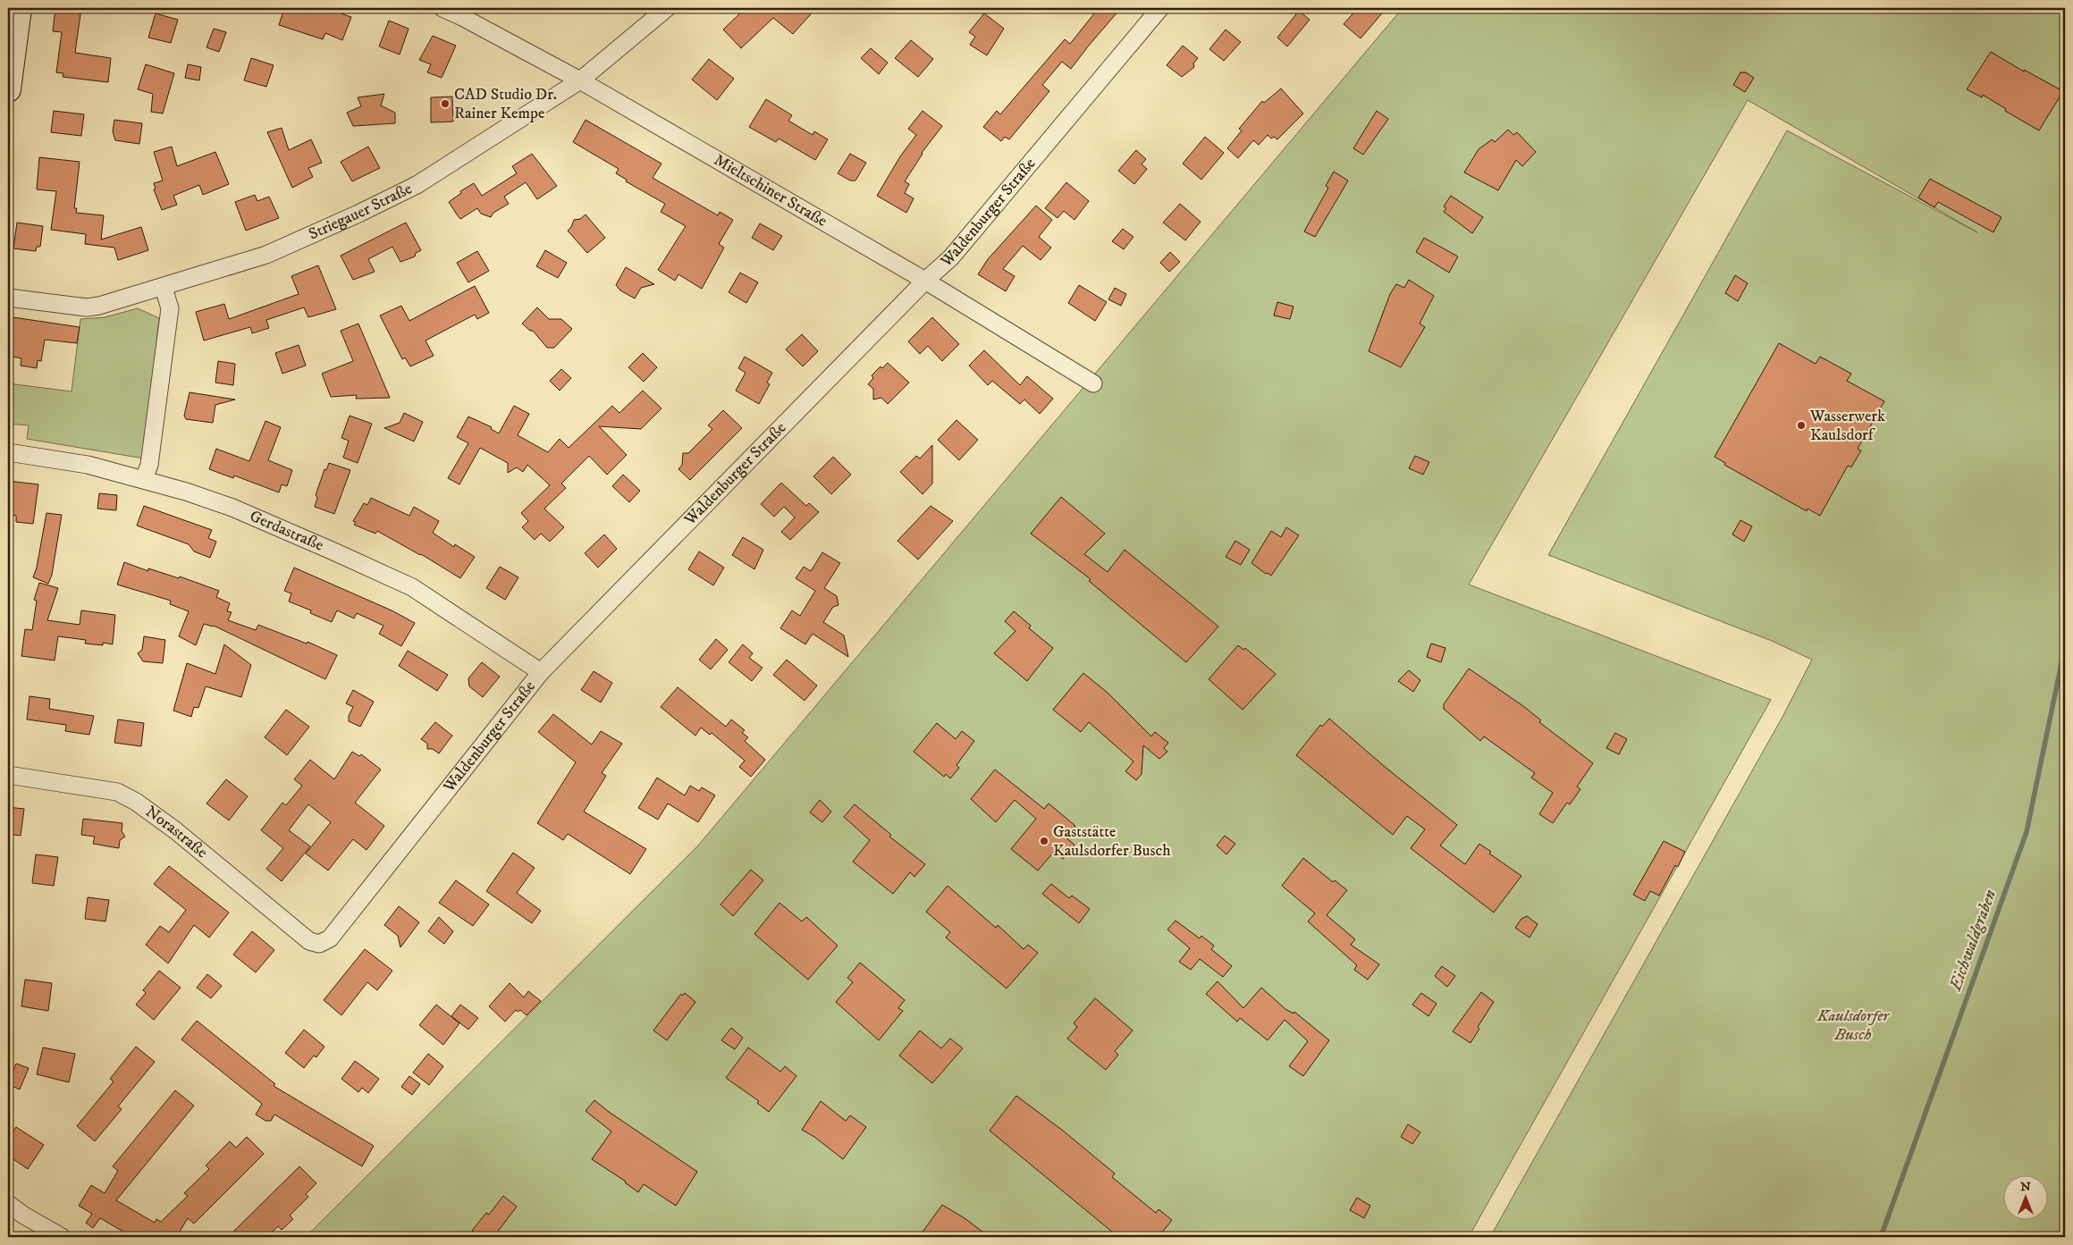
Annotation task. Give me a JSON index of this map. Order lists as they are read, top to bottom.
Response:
{
  "streets": {
    "street": [
      "Mieltschiner Straße",
      "Striegauer Straße",
      "Waldenburger Straße",
      "Gerdastraße",
      "Norastraße"
    ]
  },
  "crossings": [
    ["Mieltschiner Straße", "Striegauer Straße"],
    ["Mieltschiner Straße", "Waldenburger Straße"],
    ["Waldenburger Straße", "Gerdastraße"],
    ["Waldenburger Straße", "Norastraße"]
  ],
  "water": ["Eichwaldgraben"],
  "parks": ["Kaulsdorfer Busch"],
  "places": ["CAD Studio Dr. Rainer Kempe", "Wasserwerk Kaulsdorf", "Gaststätte Kaulsdorfer Busch"],
  "north": "top"
}
